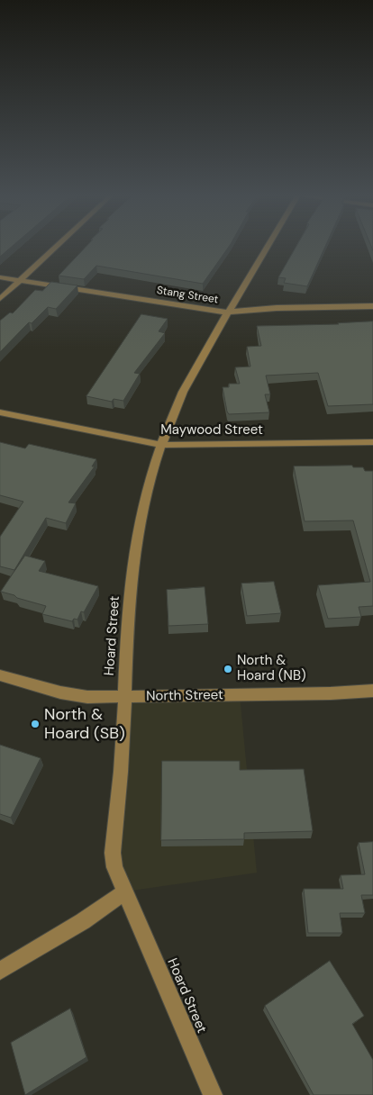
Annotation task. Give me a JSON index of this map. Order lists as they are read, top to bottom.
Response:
{
  "streets": {
    "street": [
      "Stang Street",
      "Maywood Street",
      "Hoard Street",
      "North Street"
    ]
  },
  "crossings": [
    ["Stang Street", "Hoard Street"],
    ["Maywood Street", "Hoard Street"],
    ["Hoard Street", "North Street"]
  ],
  "places": ["North & Hoard (NB)", "North & Hoard (SB)"]
}
